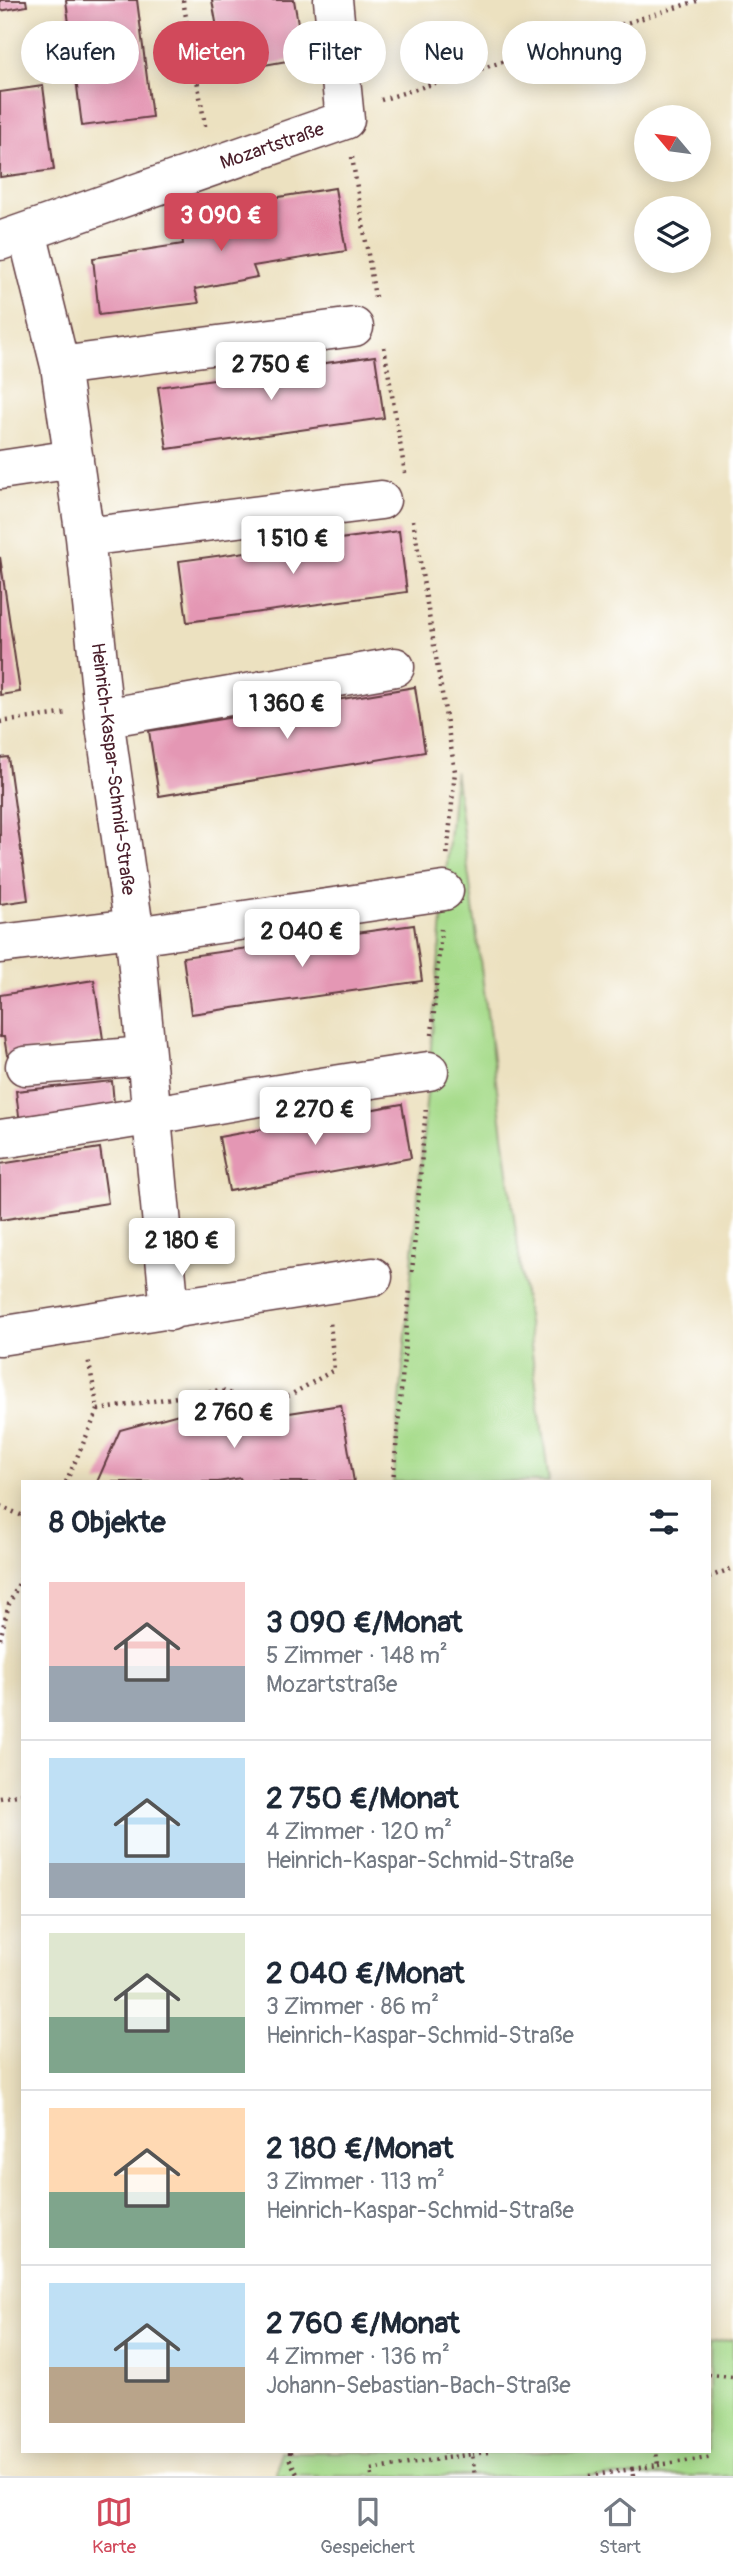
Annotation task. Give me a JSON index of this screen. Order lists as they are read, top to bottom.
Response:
{
  "streets": {
    "street": ["Mozartstraße", "Heinrich-Kaspar-Schmid-Straße"]
  },
  "crossings": [
    ["Mozartstraße", "Heinrich-Kaspar-Schmid-Straße"]
  ],
  "north": "top left",
  "page": {
    "chip": [
      "Kaufen",
      "Mieten",
      "Filter",
      "Neu",
      "Wohnung"
    ],
    "price": [
      "3 090 €",
      "2 750 €",
      "1 510 €",
      "1 360 €",
      "2 040 €",
      "2 270 €",
      "2 180 €",
      "2 760 €"
    ],
    "heading": "8 Objekte",
    "list": [
      {
        "name": "3 090 €/Monat",
        "note": "5 Zimmer · 148 m² · Mozartstraße"
      },
      {
        "name": "2 750 €/Monat",
        "note": "4 Zimmer · 120 m² · Heinrich-Kaspar-Schmid-Straße"
      },
      {
        "name": "2 040 €/Monat",
        "note": "3 Zimmer · 86 m² · Heinrich-Kaspar-Schmid-Straße"
      },
      {
        "name": "2 180 €/Monat",
        "note": "3 Zimmer · 113 m² · Heinrich-Kaspar-Schmid-Straße"
      },
      {
        "name": "2 760 €/Monat",
        "note": "4 Zimmer · 136 m² · Johann-Sebastian-Bach-Straße"
      }
    ],
    "tabs": ["Karte", "Gespeichert", "Start"]
  }
}
